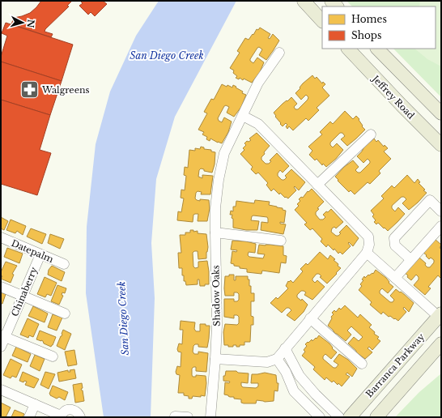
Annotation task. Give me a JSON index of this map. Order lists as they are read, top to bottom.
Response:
{
  "streets": {
    "main road": ["Jeffrey Road", "Barranca Parkway"],
    "street": ["Datepalm", "Chinaberry", "Shadow Oaks"]
  },
  "crossings": [
    ["Datepalm", "Chinaberry"]
  ],
  "water": ["San Diego Creek"],
  "places": {
    "pharmacy": ["Walgreens"]
  },
  "legend": ["Homes", "Shops"],
  "north": "right"
}
